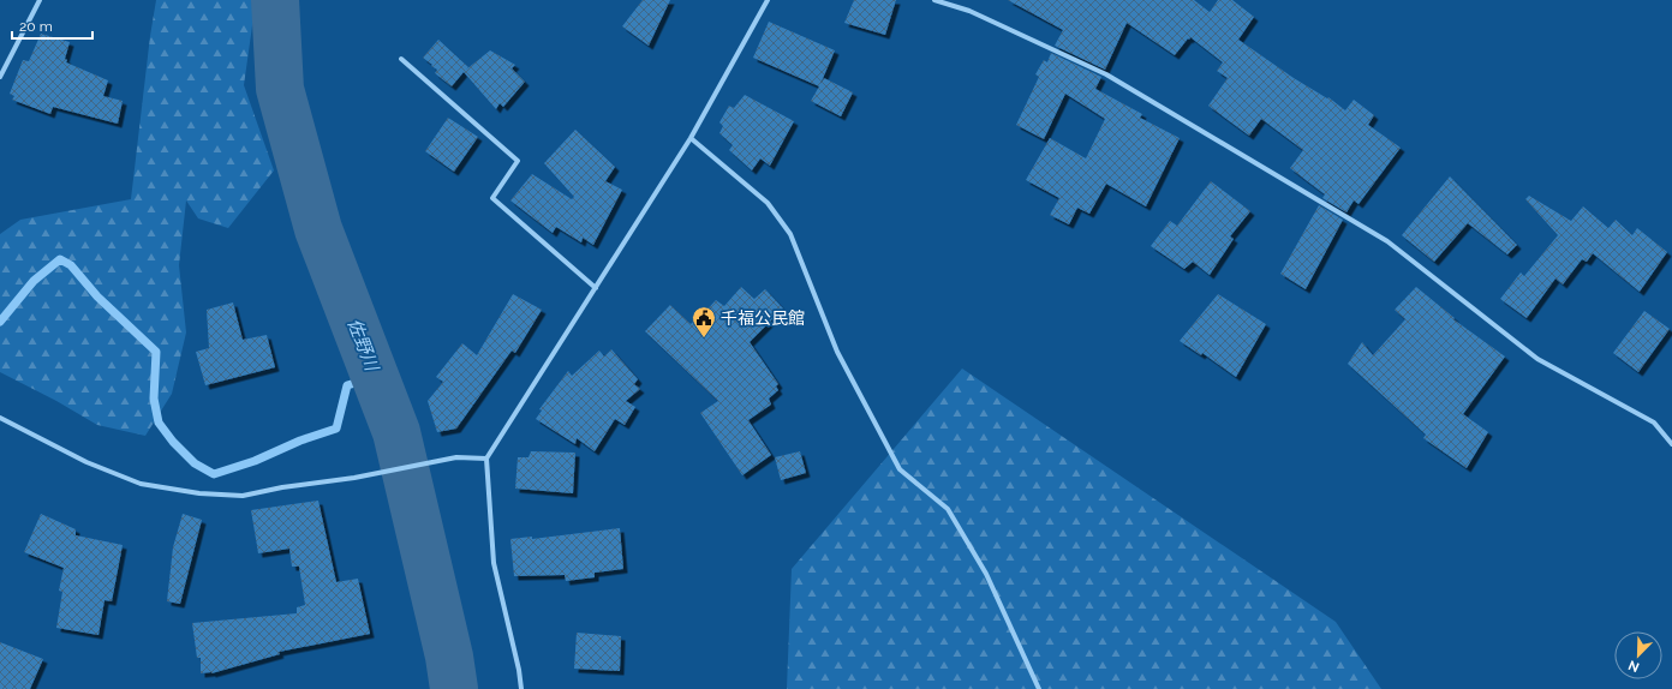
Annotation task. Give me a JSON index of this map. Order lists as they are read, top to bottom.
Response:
{
  "water": ["佐野川"],
  "places": {
    "public building": ["千福公民館"]
  },
  "scale_bar": "20 m",
  "north": "bottom left"
}
